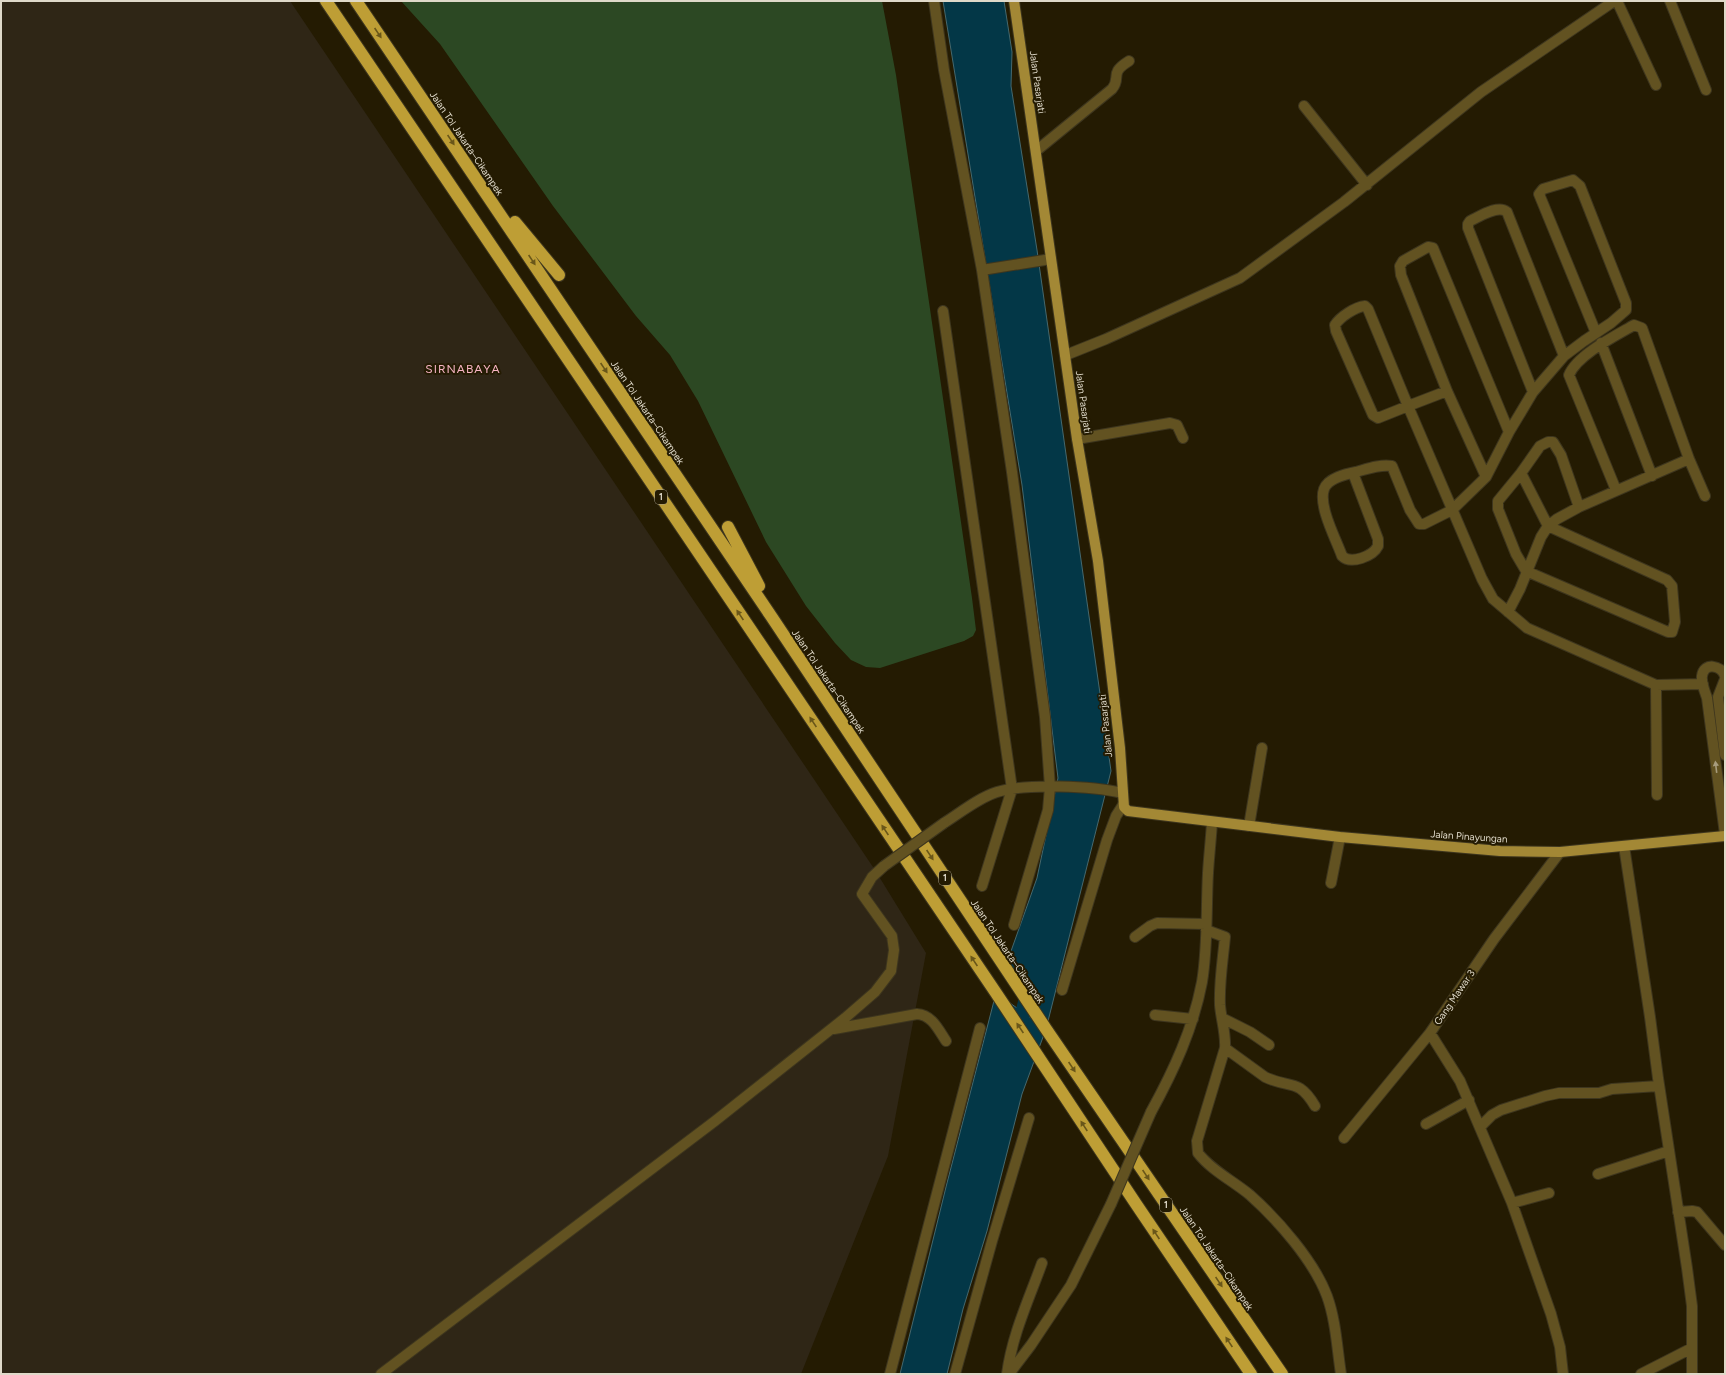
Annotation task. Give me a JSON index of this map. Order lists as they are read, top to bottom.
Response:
{
  "streets": {
    "highway": ["Jalan Tol Jakarta–Cikampek", "1"],
    "main road": ["Jalan Pasarjati", "Jalan Pinayungan"],
    "street": ["Gang Mawar 3"]
  },
  "crossings": [
    ["Jalan Pasarjati", "Jalan Pinayungan"],
    ["Jalan Pinayungan", "Gang Mawar 3"]
  ],
  "districts": ["SIRNABAYA"]
}
